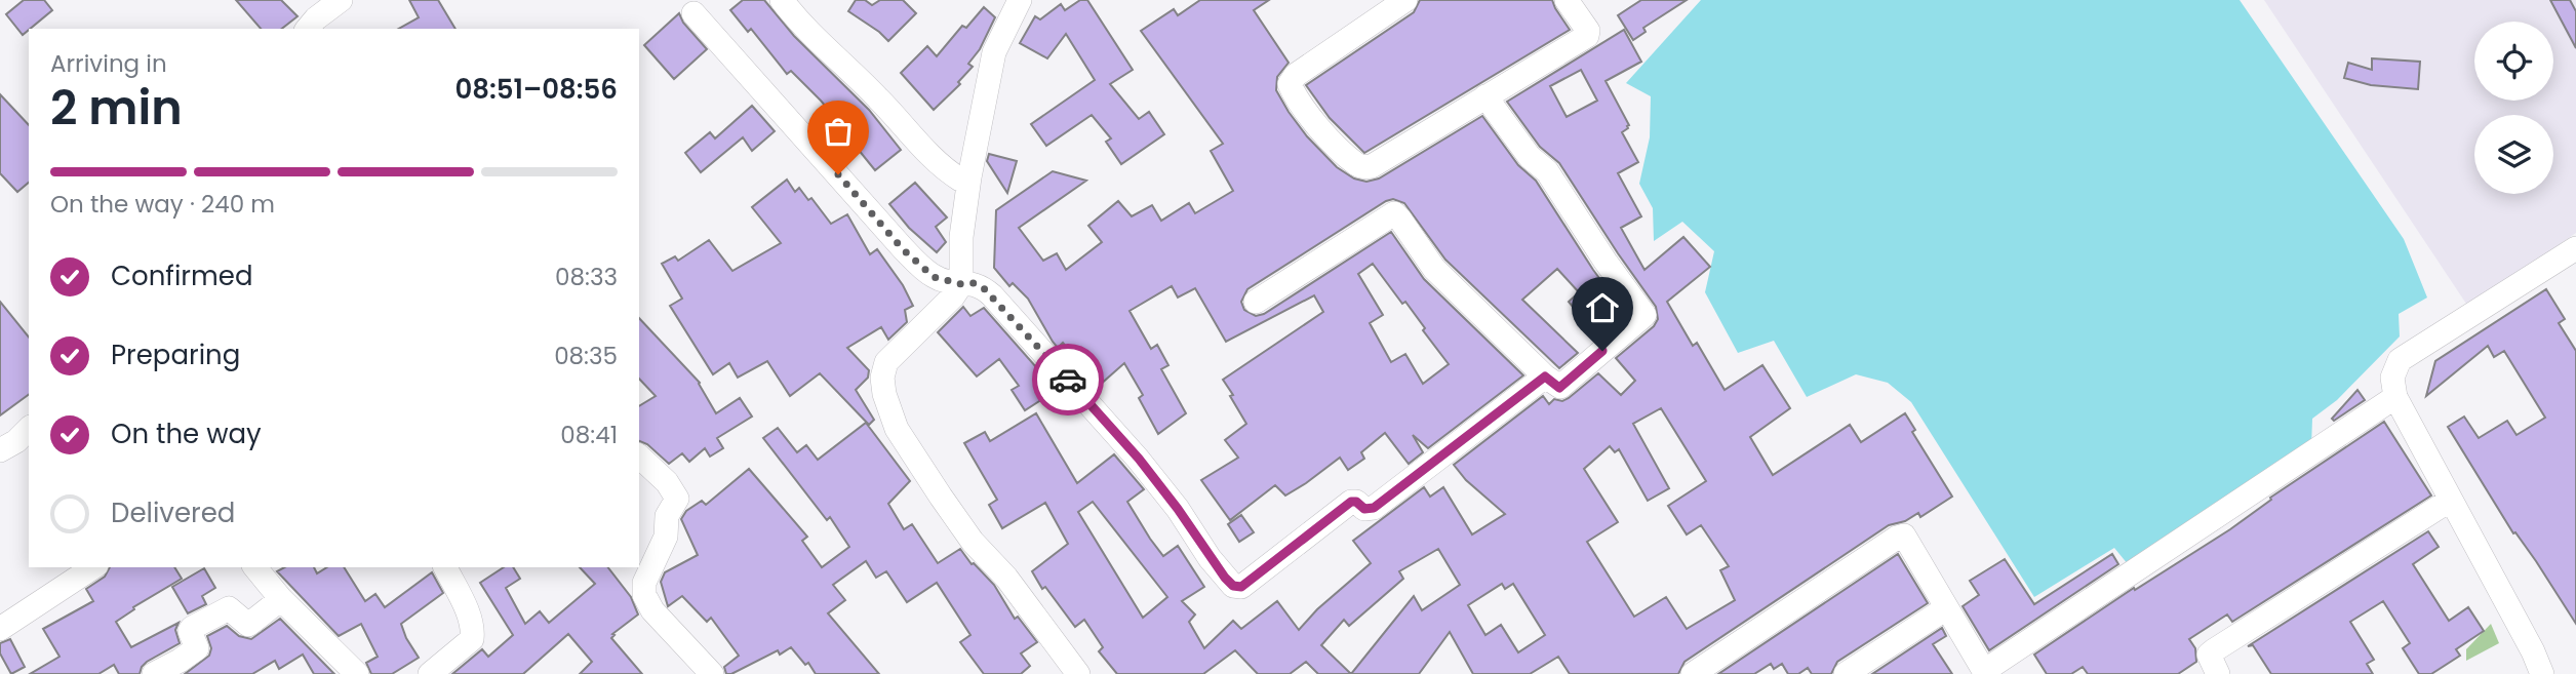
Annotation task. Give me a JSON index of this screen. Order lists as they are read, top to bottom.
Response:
{
  "page": {
    "heading": ["2 min", "Arriving in", "08:51–08:56"],
    "bar": "On the way · 240 m",
    "list": [
      ["Confirmed", "08:33"],
      ["Preparing", "08:35"],
      ["On the way", "08:41"],
      "Delivered"
    ]
  }
}
